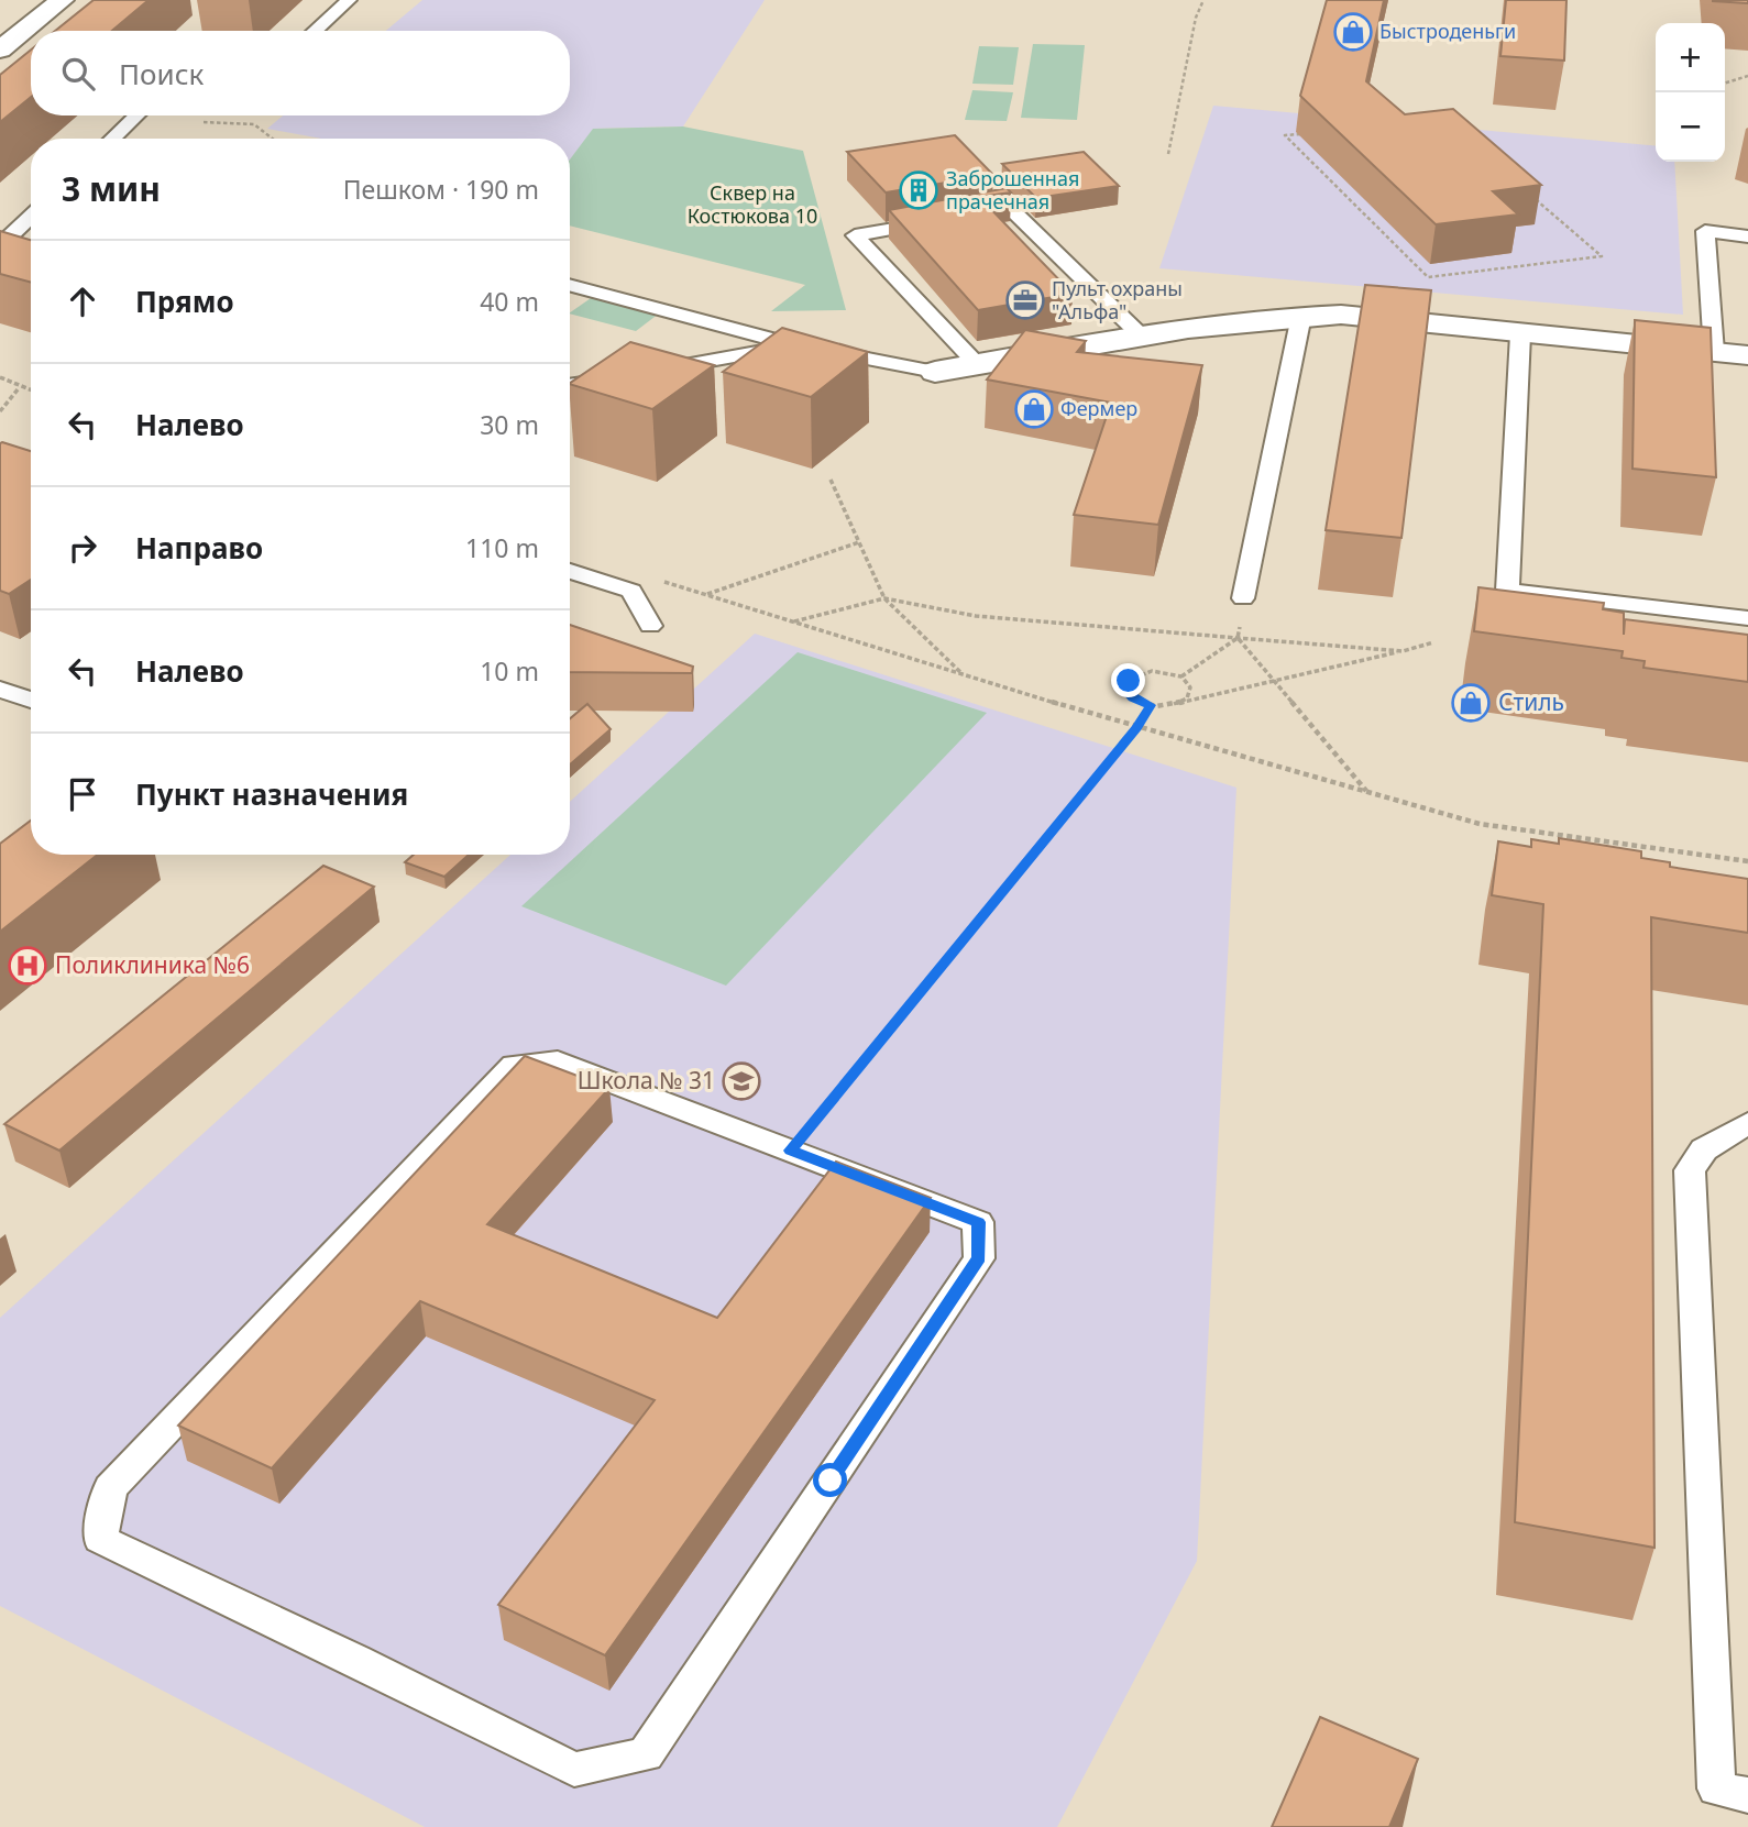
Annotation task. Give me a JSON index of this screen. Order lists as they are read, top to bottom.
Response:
{
  "parks": ["Сквер на Костюкова 10"],
  "places": {
    "shop": ["Быстроденьги", "Фермер", "Стиль"],
    "building": ["Заброшенная прачечная"],
    "office": ["Пульт охраны \"Альфа\""],
    "hospital": ["Поликлиника №6"],
    "school or university": ["Школа № 31"]
  },
  "page": {
    "map_buttons": ["+", "−"],
    "search": "Поиск",
    "heading": ["3 мин", "Пешком · 190 m"],
    "list": [
      ["Прямо", "40 m"],
      ["Налево", "30 m"],
      ["Направо", "110 m"],
      ["Налево", "10 m"],
      "Пункт назначения"
    ]
  }
}
